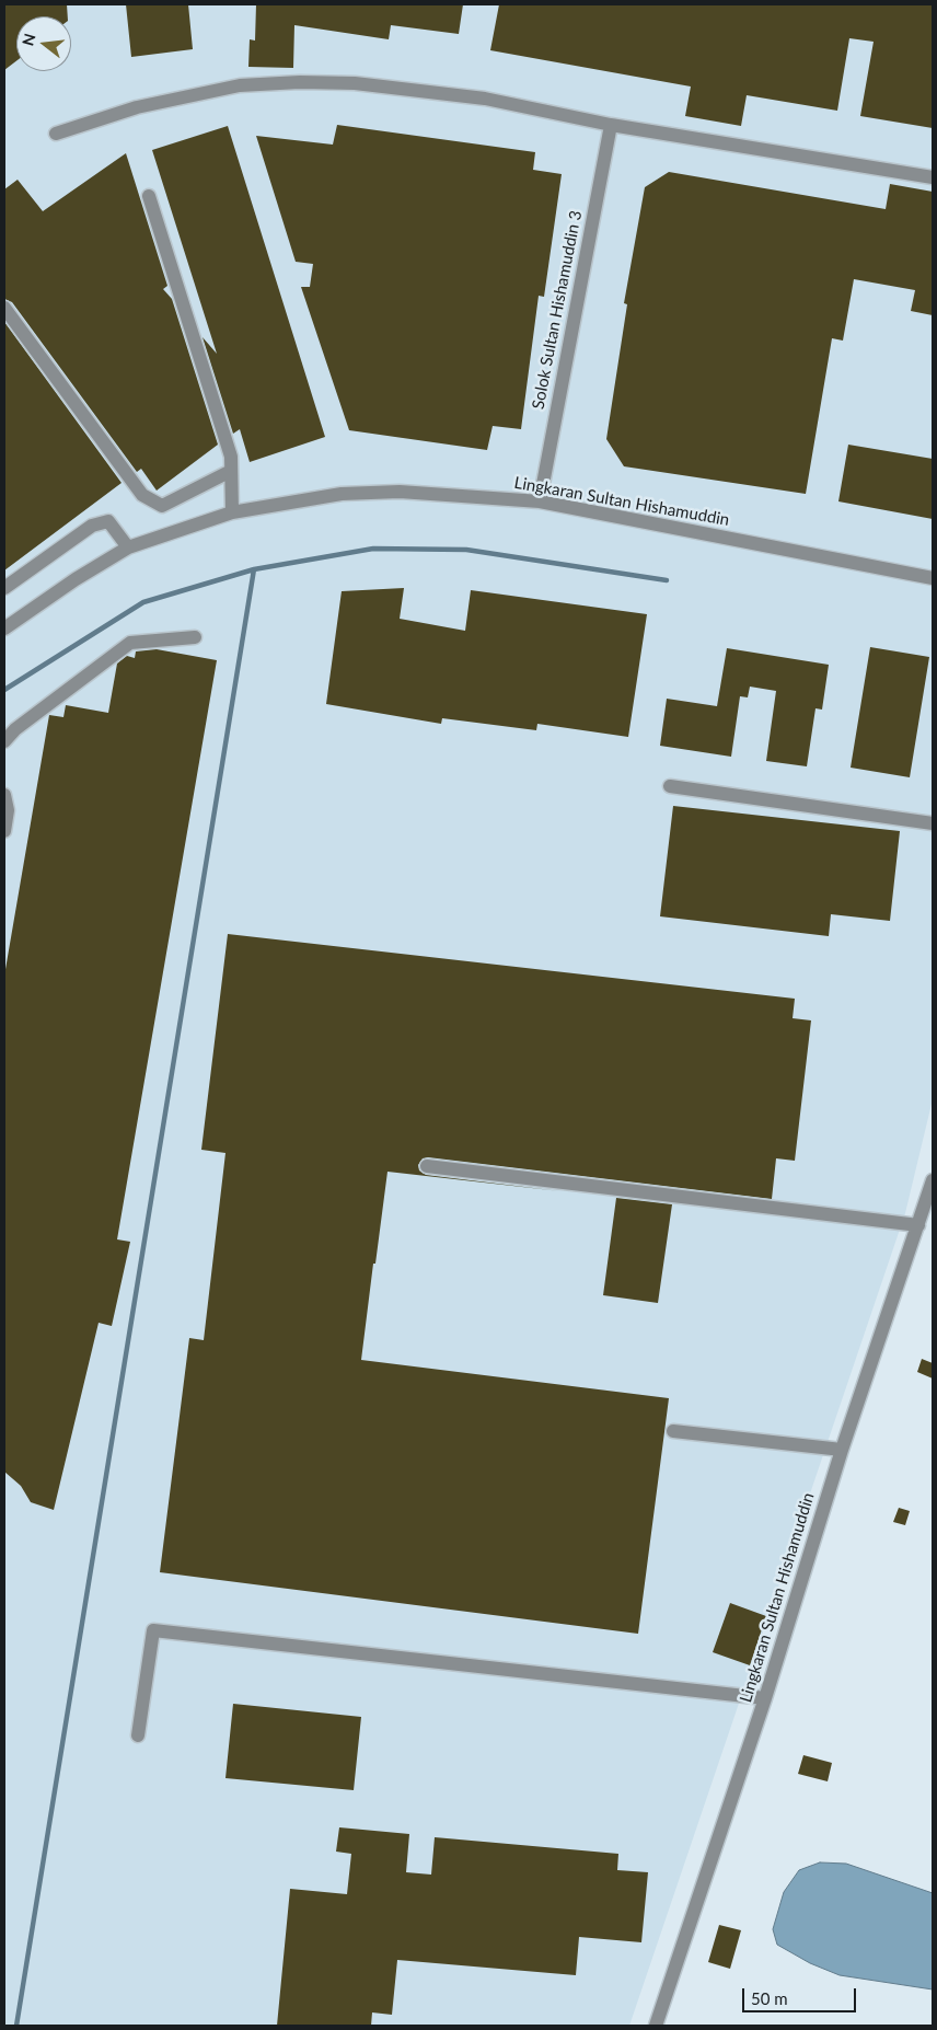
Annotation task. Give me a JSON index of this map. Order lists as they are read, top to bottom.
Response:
{
  "streets": {
    "street": ["Solok Sultan Hishamuddin 3", "Lingkaran Sultan Hishamuddin"]
  },
  "crossings": [
    ["Solok Sultan Hishamuddin 3", "Lingkaran Sultan Hishamuddin"]
  ],
  "scale_bar": "50 m",
  "north": "left"
}
